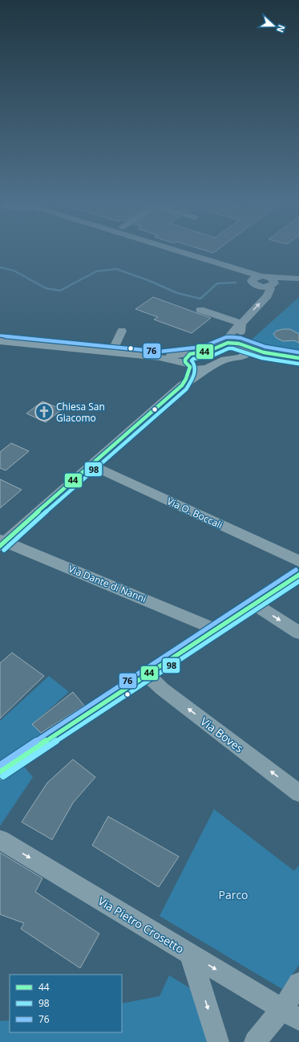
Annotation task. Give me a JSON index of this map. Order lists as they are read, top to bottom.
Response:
{
  "streets": {
    "street": [
      "Via O. Boccali",
      "Via Dante di Nanni",
      "Via Boves",
      "Via Pietro Crosetto"
    ]
  },
  "one_way": ["Via Boves", "Via Pietro Crosetto"],
  "parks": ["Parco"],
  "places": {
    "church": ["Chiesa San Giacomo"]
  },
  "lines": ["transit line 76", "transit line 44", "transit line 98"],
  "legend": ["44", "98", "76"],
  "north": "right"
}
